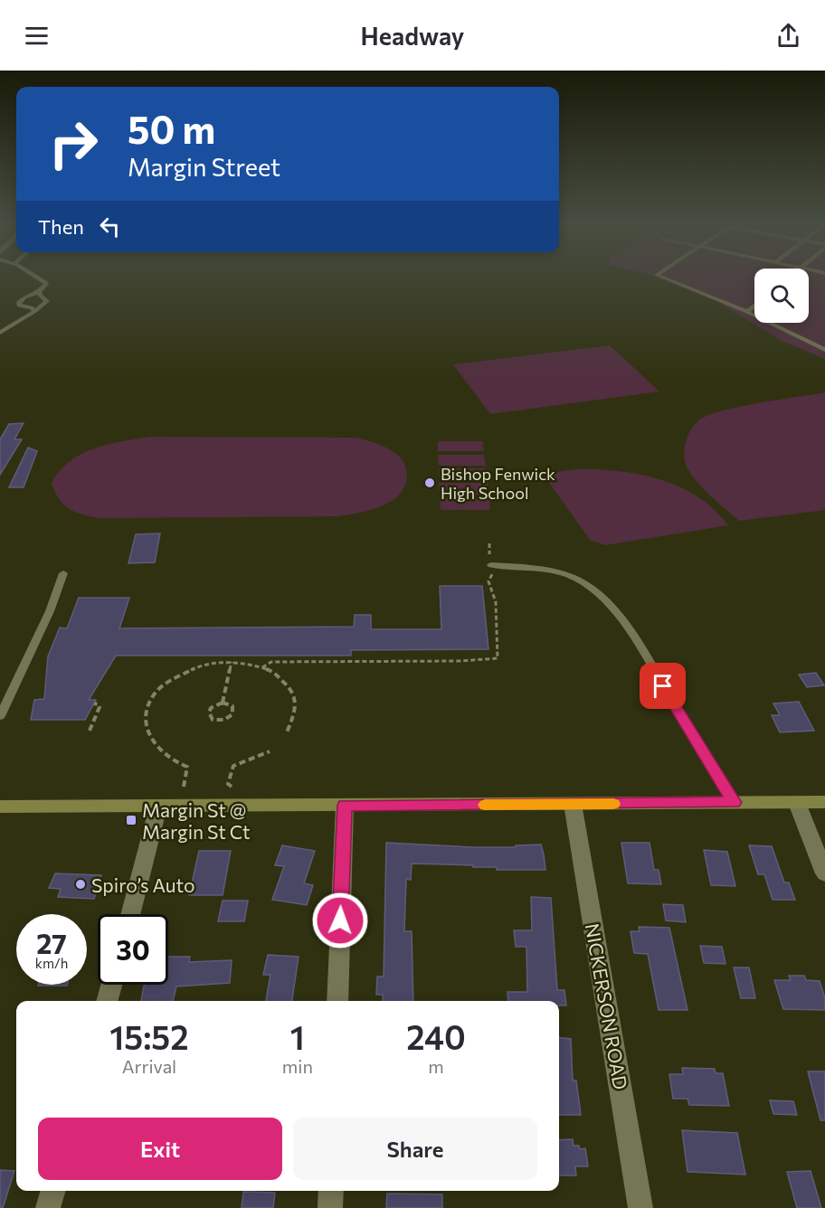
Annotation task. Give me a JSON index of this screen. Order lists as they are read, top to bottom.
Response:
{
  "streets": {
    "street": ["NICKERSON ROAD"]
  },
  "places": {
    "other": ["Bishop Fenwick High School", "Spiro’s Auto"],
    "transit": ["Margin St @ Margin St Ct"]
  },
  "page": {
    "header": "Headway",
    "turn": ["50 m", "Margin Street"],
    "then": "Then",
    "speed": "27 km/h",
    "limit": "30",
    "eta": [
      "15:52",
      "Arrival",
      "1",
      "min",
      "240",
      "m"
    ],
    "buttons": ["Exit", "Share"]
  }
}
